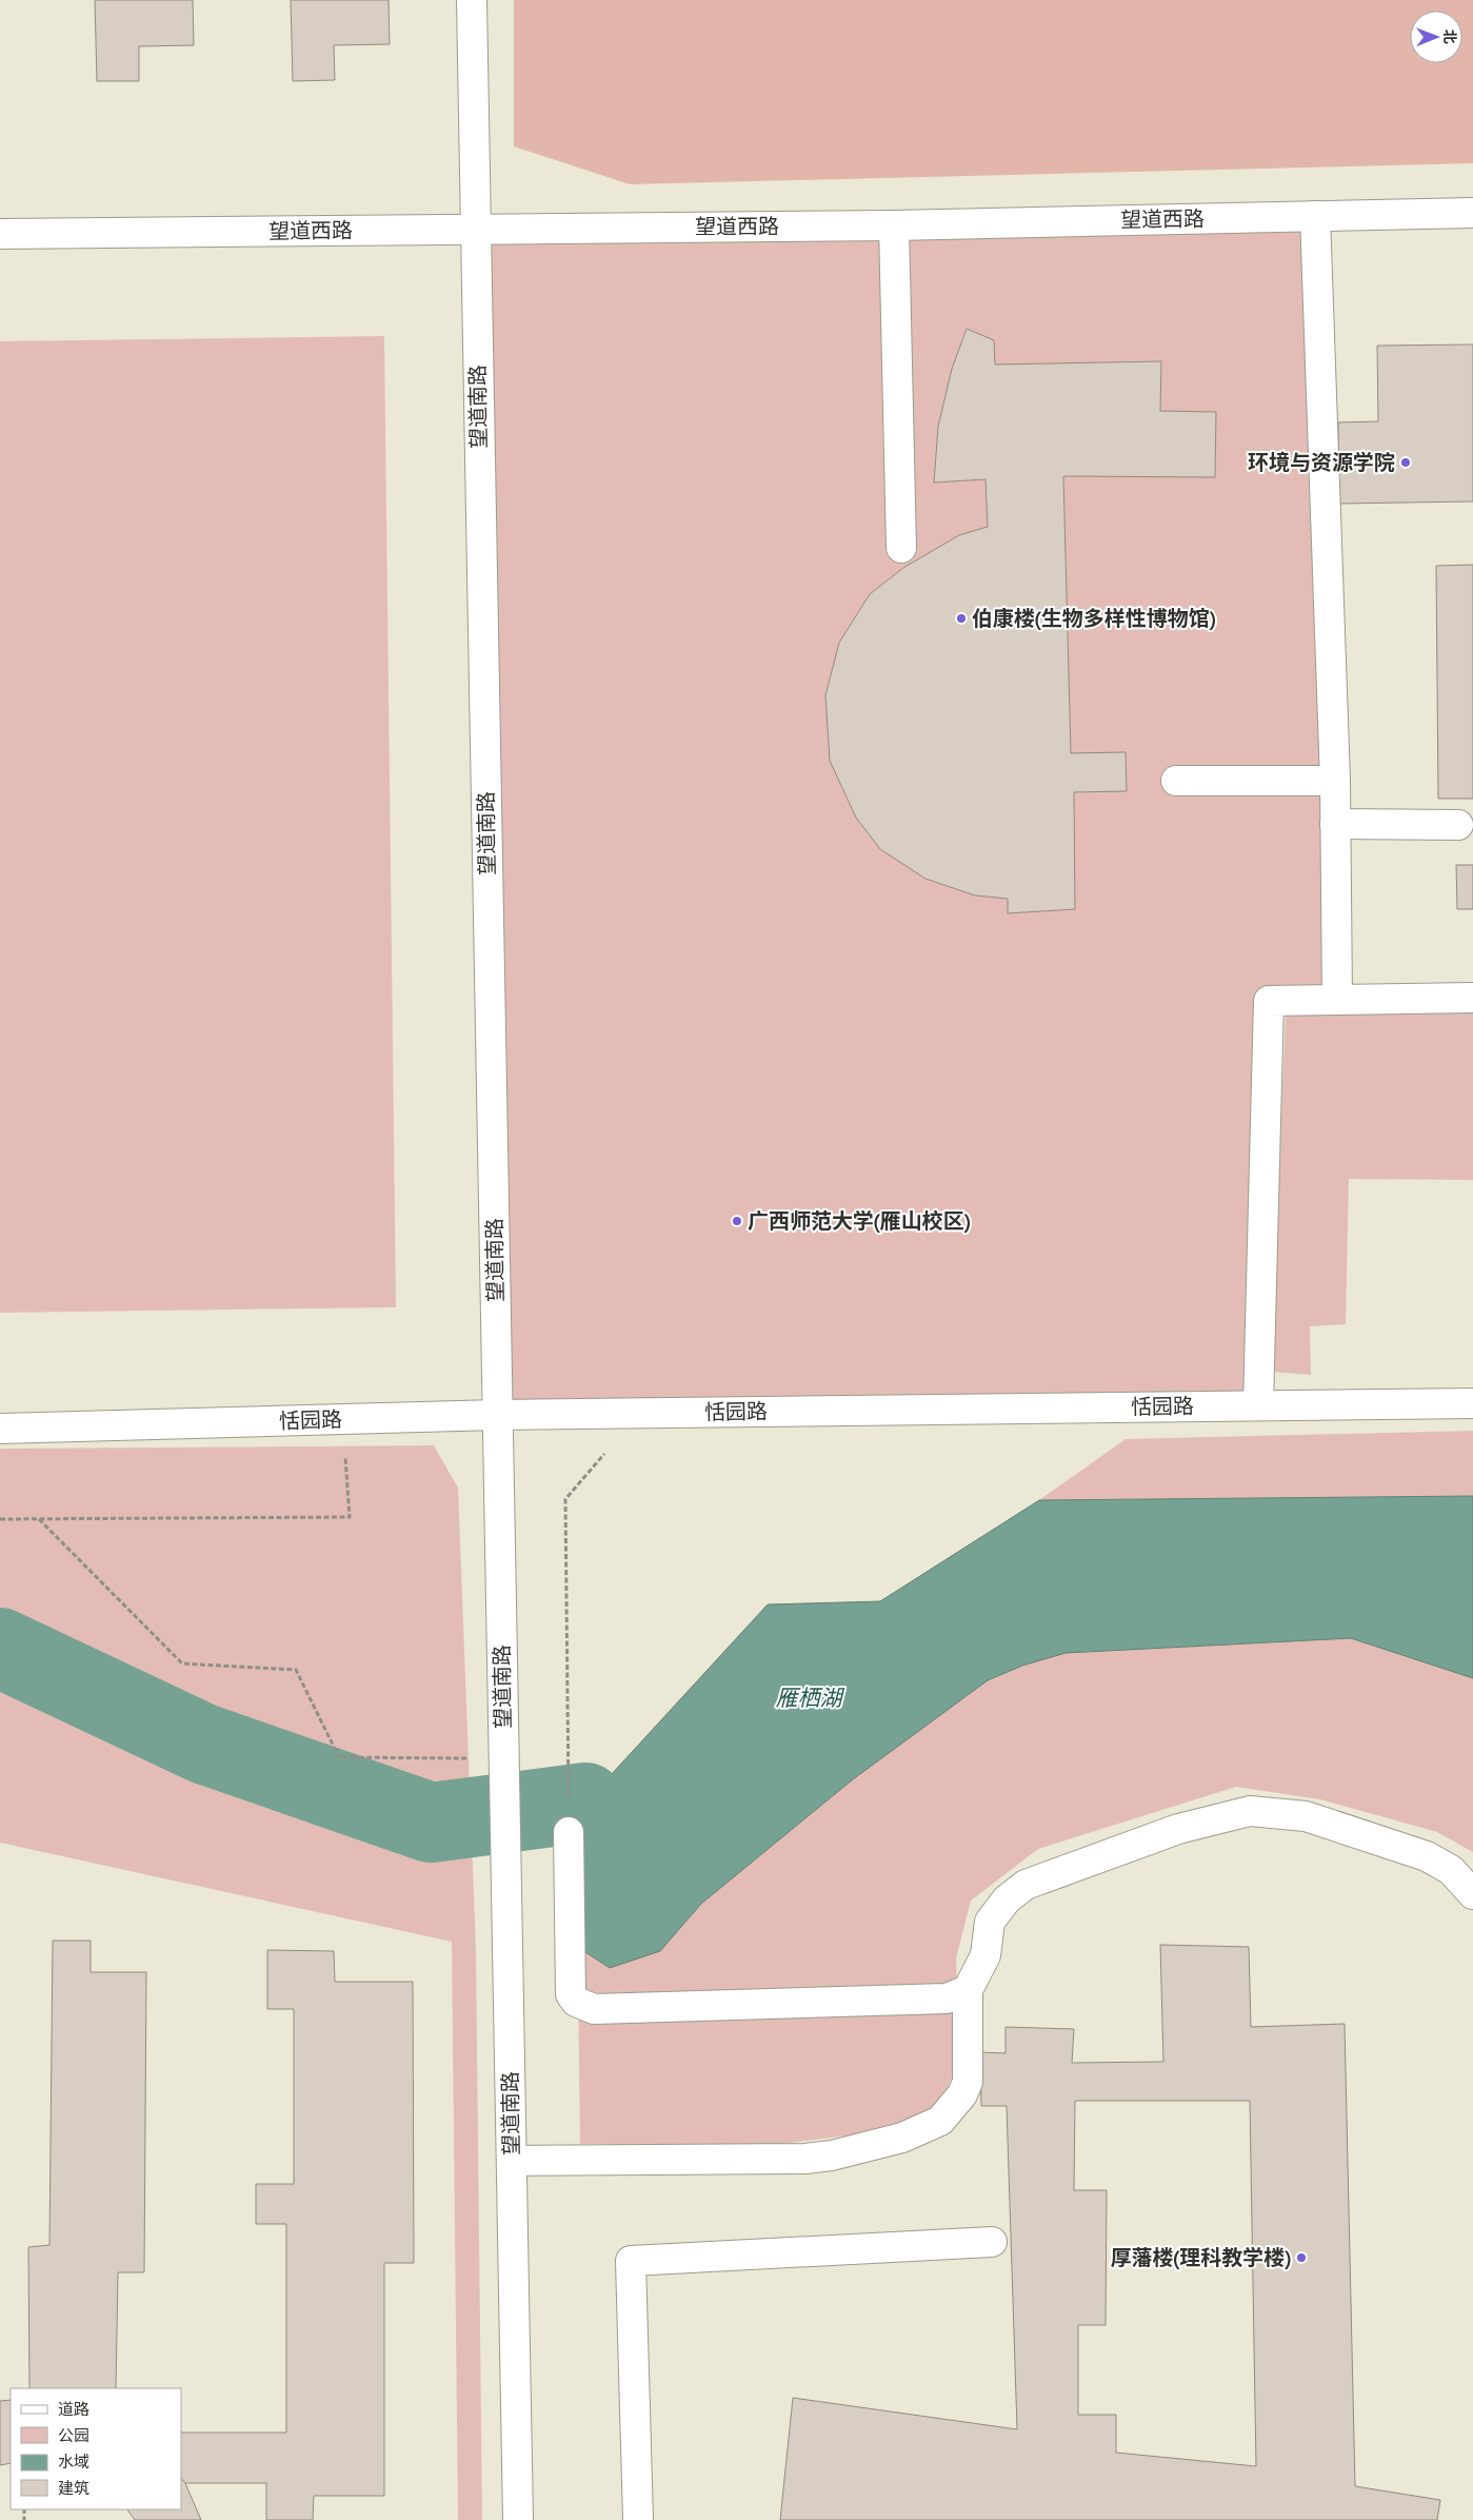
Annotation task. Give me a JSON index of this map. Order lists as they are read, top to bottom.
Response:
{
  "streets": {
    "street": ["望道西路", "望道南路", "恬园路"]
  },
  "crossings": [
    ["望道西路", "望道南路"],
    ["望道南路", "恬园路"]
  ],
  "water": ["雁栖湖"],
  "places": [
    "环境与资源学院",
    "伯康楼(生物多样性博物馆)",
    "广西师范大学(雁山校区)",
    "厚藩楼(理科教学楼)"
  ],
  "legend": [
    "道路",
    "公园",
    "水域",
    "建筑"
  ],
  "north": "right"
}
